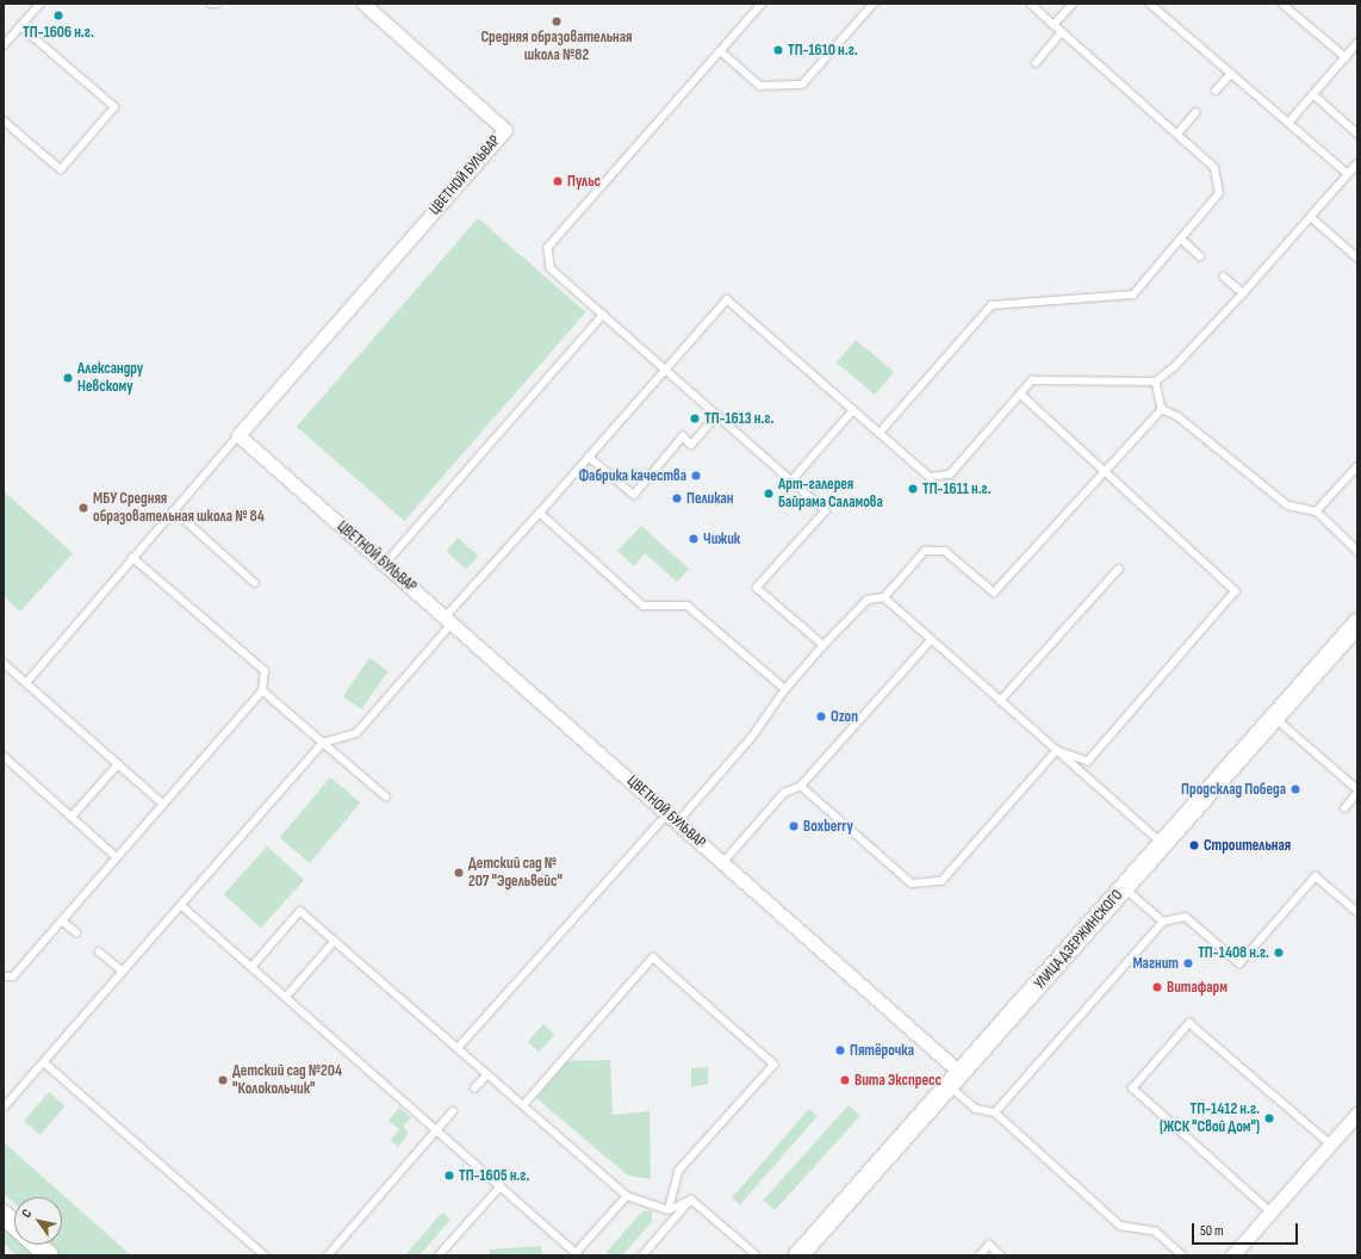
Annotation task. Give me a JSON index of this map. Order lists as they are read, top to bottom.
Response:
{
  "streets": {
    "main road": ["УЛИЦА ДЗЕРЖИНСКОГО"],
    "street": ["ЦВЕТНОЙ БУЛЬВАР"]
  },
  "crossings": [
    ["ЦВЕТНОЙ БУЛЬВАР", "УЛИЦА ДЗЕРЖИНСКОГО"]
  ],
  "places": [
    "ТП-1606 н.г.",
    "Средняя образовательная школа №82",
    "ТП-1610 н.г.",
    "Пульс",
    "Александру Невскому",
    "ТП-1613 н.г.",
    "Фабрика качества",
    "ТП-1611 н.г.",
    "Арт-галерея Байрама Саламова",
    "Пеликан",
    "МБУ Средняя образовательная школа № 84",
    "Чижик",
    "Ozon",
    "Продсклад Победа",
    "Boxberry",
    "Строительная",
    "Детский сад № 207 \"Эдельвейс\"",
    "ТП-1408 н.г.",
    "Магнит",
    "Витафарм",
    "Пятёрочка",
    "Детский сад №204 \"Колокольчик\"",
    "Вита Экспресс",
    "ТП-1412 н.г. (ЖСК \"Свой Дом\")",
    "ТП-1605 н.г."
  ],
  "scale_bar": "50 m",
  "north": "top left"
}
